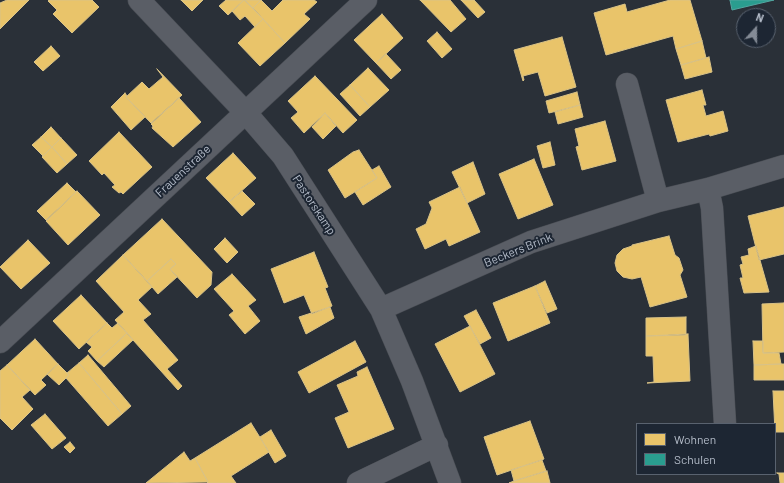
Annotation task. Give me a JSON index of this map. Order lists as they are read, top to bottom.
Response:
{
  "streets": {
    "street": ["Frauenstraße", "Pastorskamp", "Beckers Brink"]
  },
  "crossings": [
    ["Frauenstraße", "Pastorskamp"],
    ["Pastorskamp", "Beckers Brink"]
  ],
  "legend": ["Wohnen", "Schulen"],
  "north": "top"
}
